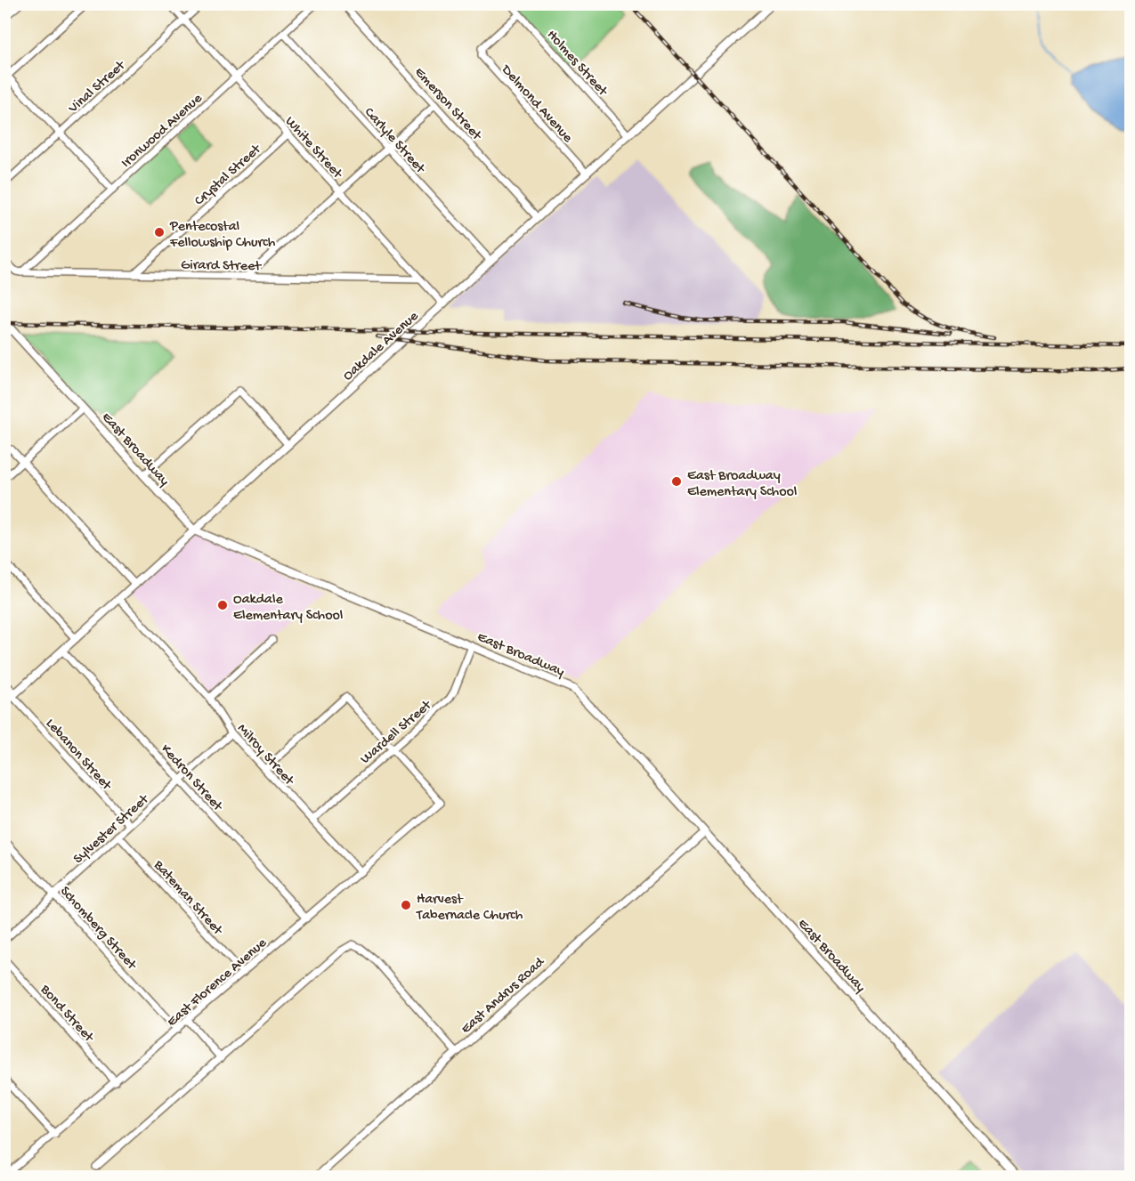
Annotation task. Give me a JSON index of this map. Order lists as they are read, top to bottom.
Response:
{
  "streets": {
    "street": [
      "Holmes Street",
      "Vinal Street",
      "Emerson Street",
      "Delmond Avenue",
      "Ironwood Avenue",
      "Carlyle Street",
      "White Street",
      "Crystal Street",
      "Girard Street",
      "Oakdale Avenue",
      "East Broadway",
      "Wardell Street",
      "Lebanon Street",
      "Milroy Street",
      "Kedron Street",
      "Sylvester Street",
      "Bateman Street",
      "Schomberg Street",
      "East Florence Avenue",
      "East Andrus Road",
      "Bond Street"
    ]
  },
  "crossings": [
    ["Holmes Street", "Delmond Avenue"],
    ["Holmes Street", "Oakdale Avenue"],
    ["Vinal Street", "White Street"],
    ["Emerson Street", "Oakdale Avenue"],
    ["Delmond Avenue", "Oakdale Avenue"],
    ["Ironwood Avenue", "Carlyle Street"],
    ["Ironwood Avenue", "White Street"],
    ["Ironwood Avenue", "Girard Street"],
    ["Carlyle Street", "Oakdale Avenue"],
    ["White Street", "Crystal Street"],
    ["White Street", "Girard Street"],
    ["White Street", "Oakdale Avenue"],
    ["Crystal Street", "Girard Street"],
    ["Oakdale Avenue", "East Broadway"],
    ["Oakdale Avenue", "Lebanon Street"],
    ["Oakdale Avenue", "Milroy Street"],
    ["Oakdale Avenue", "Kedron Street"],
    ["East Broadway", "Wardell Street"],
    ["East Broadway", "East Andrus Road"],
    ["Wardell Street", "Milroy Street"],
    ["Wardell Street", "East Florence Avenue"],
    ["Lebanon Street", "Sylvester Street"],
    ["Milroy Street", "Sylvester Street"],
    ["Milroy Street", "East Florence Avenue"],
    ["Kedron Street", "Sylvester Street"],
    ["Kedron Street", "East Florence Avenue"],
    ["Sylvester Street", "Bateman Street"],
    ["Sylvester Street", "Schomberg Street"],
    ["Bateman Street", "East Florence Avenue"],
    ["Schomberg Street", "East Florence Avenue"],
    ["East Florence Avenue", "Bond Street"]
  ],
  "places": [
    "Pentecostal Fellowship Church",
    "East Broadway Elementary School",
    "Oakdale Elementary School",
    "Harvest Tabernacle Church"
  ]
}
